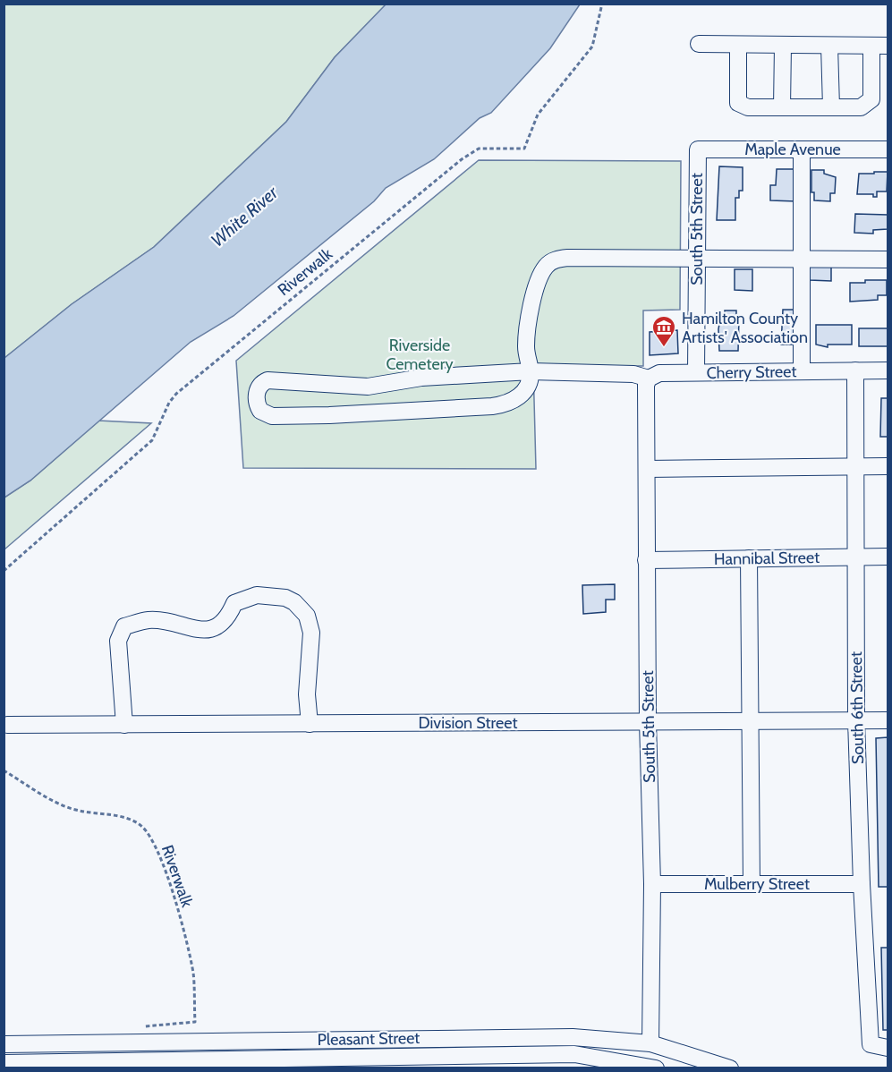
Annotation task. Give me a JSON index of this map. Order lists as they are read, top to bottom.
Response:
{
  "streets": {
    "street": [
      "Maple Avenue",
      "South 5th Street",
      "Cherry Street",
      "Hannibal Street",
      "South 6th Street",
      "Division Street",
      "Mulberry Street",
      "Pleasant Street"
    ],
    "path": ["Riverwalk"]
  },
  "crossings": [
    ["Maple Avenue", "South 5th Street"],
    ["South 5th Street", "Cherry Street"],
    ["South 5th Street", "Hannibal Street"],
    ["South 5th Street", "Division Street"],
    ["South 5th Street", "Mulberry Street"],
    ["South 5th Street", "Pleasant Street"],
    ["Cherry Street", "South 6th Street"],
    ["Hannibal Street", "South 6th Street"],
    ["South 6th Street", "Division Street"],
    ["South 6th Street", "Mulberry Street"]
  ],
  "water": ["White River"],
  "parks": ["Riverside Cemetery"],
  "places": {
    "museum": ["Hamilton County Artists' Association"]
  }
}
